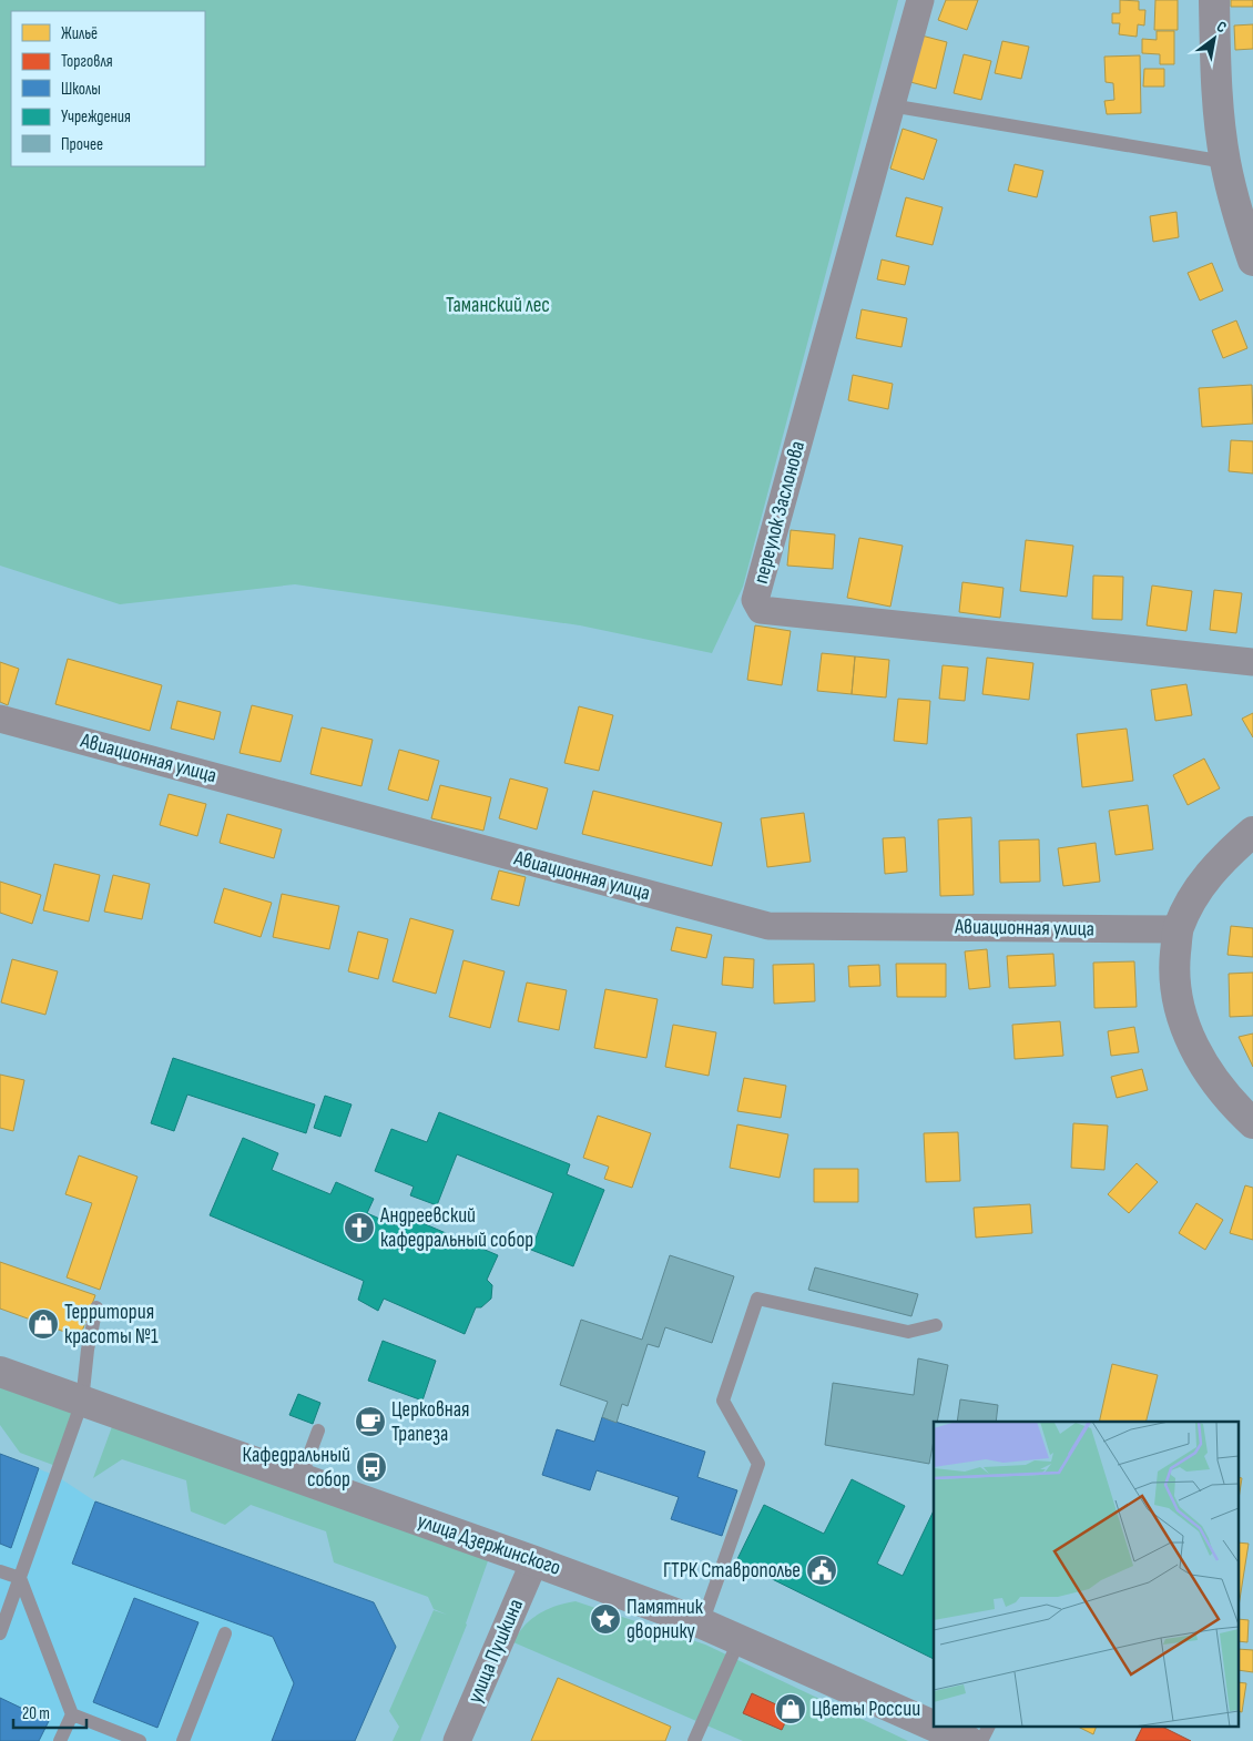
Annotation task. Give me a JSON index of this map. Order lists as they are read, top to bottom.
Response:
{
  "streets": {
    "street": [
      "переулок Заслонова",
      "Авиационная улица",
      "улица Дзержинского",
      "улица Пушкина"
    ]
  },
  "crossings": [
    ["улица Дзержинского", "улица Пушкина"]
  ],
  "parks": ["Таманский лес"],
  "places": {
    "church": ["Андреевский кафедральный собор"],
    "shop": ["Территория красоты №1", "Цветы России"],
    "cafe": ["Церковная Трапеза"],
    "bus stop": ["Кафедральный собор"],
    "public building": ["ГТРК Ставрополье"],
    "place": ["Памятник дворнику"]
  },
  "legend": [
    "Жильё",
    "Торговля",
    "Школы",
    "Учреждения",
    "Прочее"
  ],
  "scale_bar": "20 m",
  "north": "top right"
}
